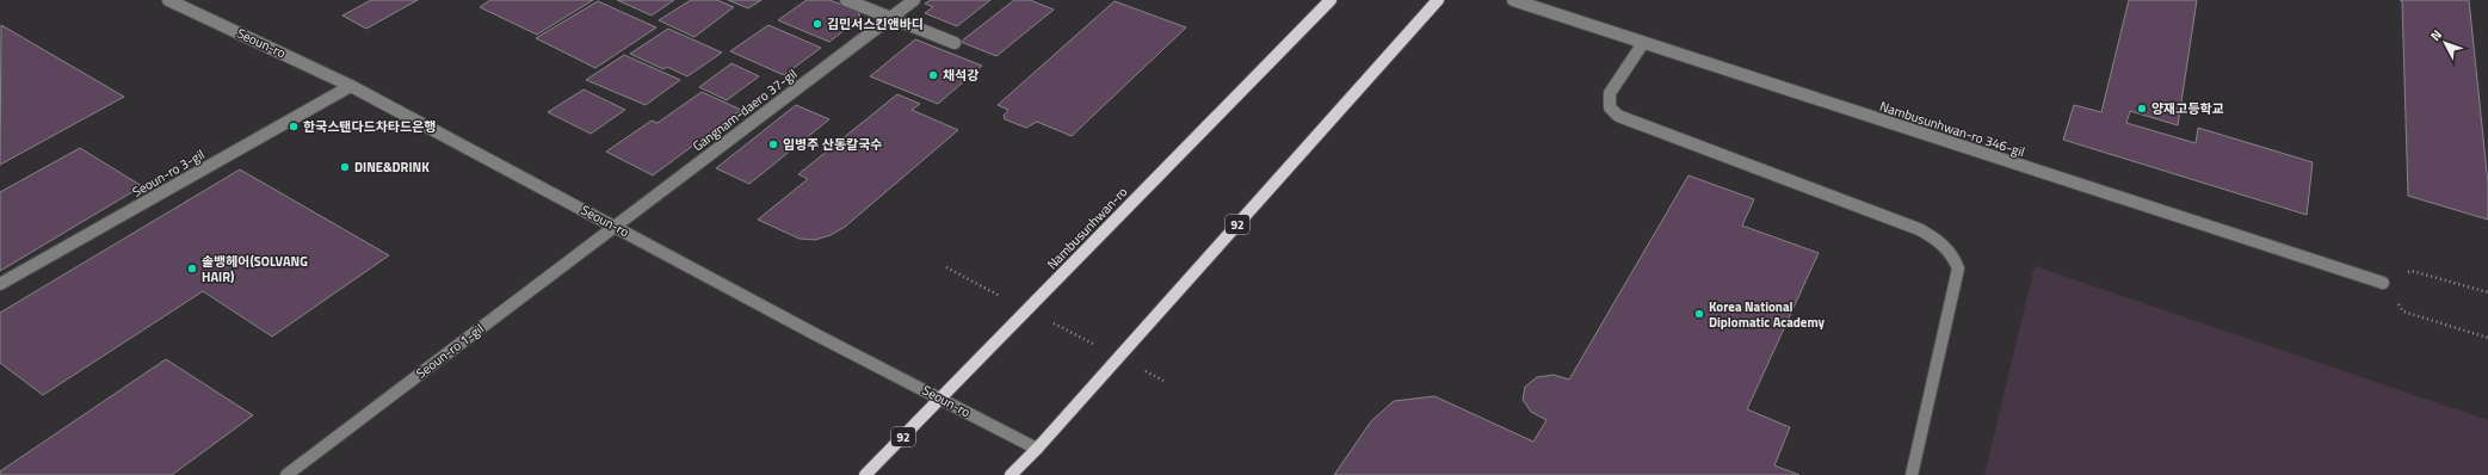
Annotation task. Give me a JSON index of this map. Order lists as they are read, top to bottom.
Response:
{
  "streets": {
    "main road": ["92", "Nambusunhwan-ro"],
    "street": [
      "Seoun-ro",
      "Gangnam-daero 37-gil",
      "Nambusunhwan-ro 346-gil",
      "Seoun-ro 3-gil",
      "Seoun-ro 1-gil"
    ]
  },
  "crossings": [
    ["Seoun-ro", "Gangnam-daero 37-gil"],
    ["Seoun-ro", "Seoun-ro 3-gil"],
    ["Seoun-ro", "92"],
    ["Seoun-ro", "Nambusunhwan-ro"],
    ["Seoun-ro", "Seoun-ro 1-gil"],
    ["Gangnam-daero 37-gil", "Seoun-ro 1-gil"]
  ],
  "places": [
    "김민서스킨앤바디",
    "채석강",
    "양재고등학교",
    "한국스탠다드차타드은행",
    "임병주 산동칼국수",
    "DINE&DRINK",
    "솔뱅헤어(SOLVANG HAIR)",
    "Korea National Diplomatic Academy"
  ],
  "north": "top left"
}
